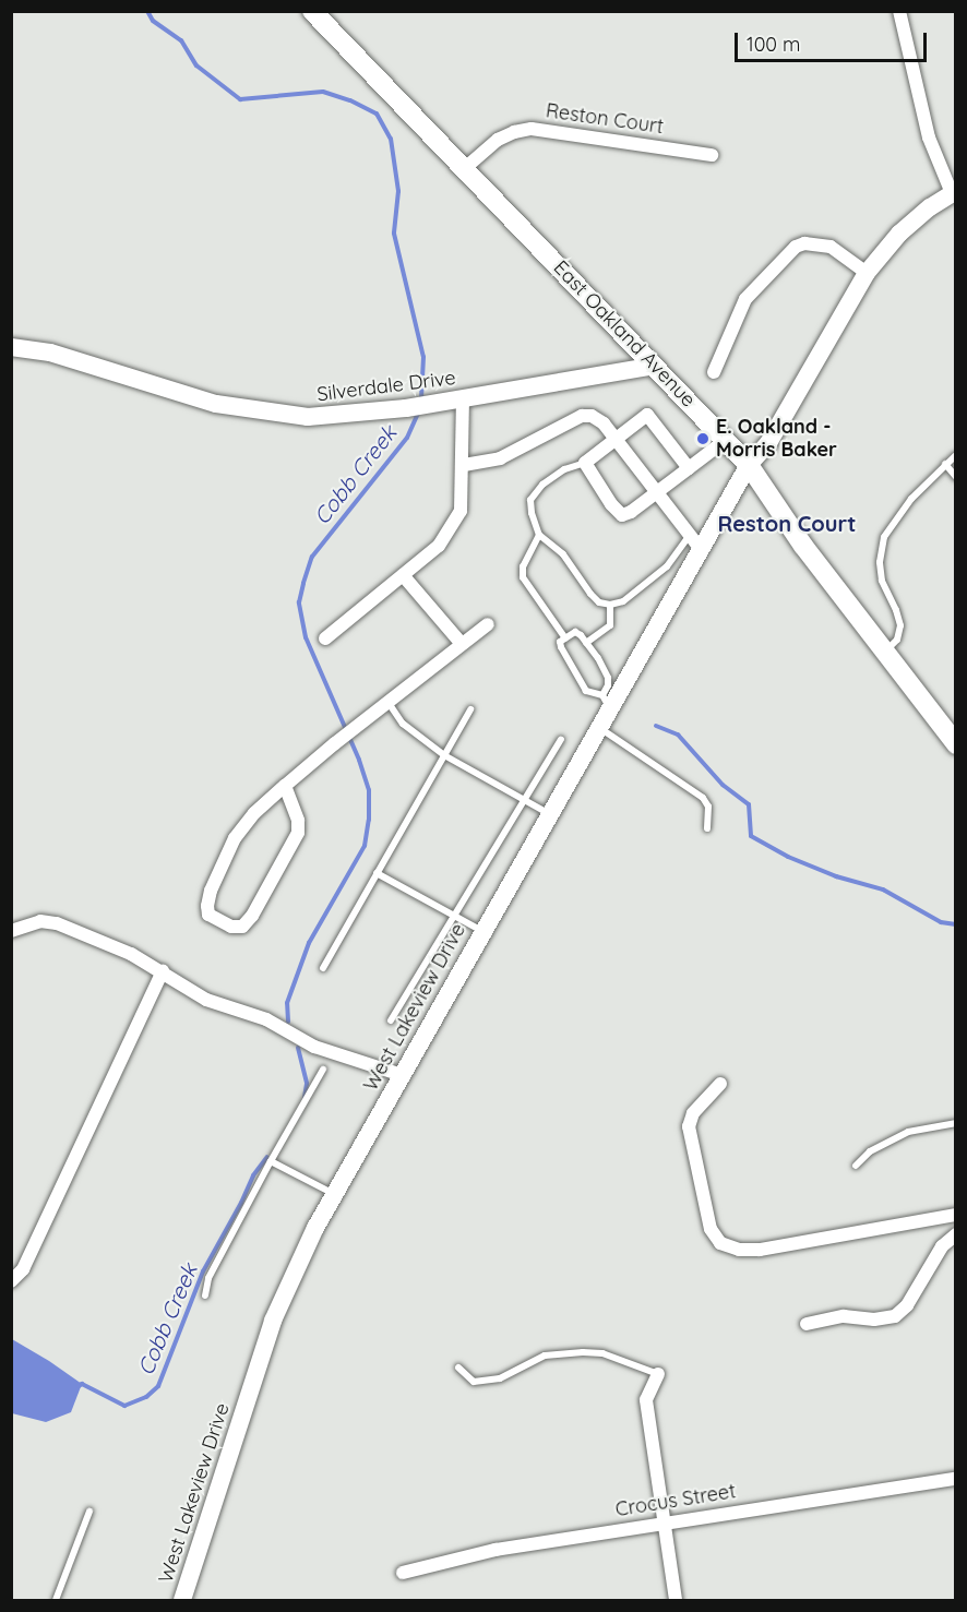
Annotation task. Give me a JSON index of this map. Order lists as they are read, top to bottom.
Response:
{
  "streets": {
    "main road": ["East Oakland Avenue"],
    "street": [
      "Reston Court",
      "Silverdale Drive",
      "West Lakeview Drive",
      "Crocus Street"
    ]
  },
  "crossings": [
    ["Reston Court", "East Oakland Avenue"],
    ["East Oakland Avenue", "Silverdale Drive"],
    ["East Oakland Avenue", "West Lakeview Drive"]
  ],
  "districts": ["Reston Court"],
  "water": ["Cobb Creek"],
  "places": ["E. Oakland - Morris Baker"],
  "scale_bar": "100 m"
}
